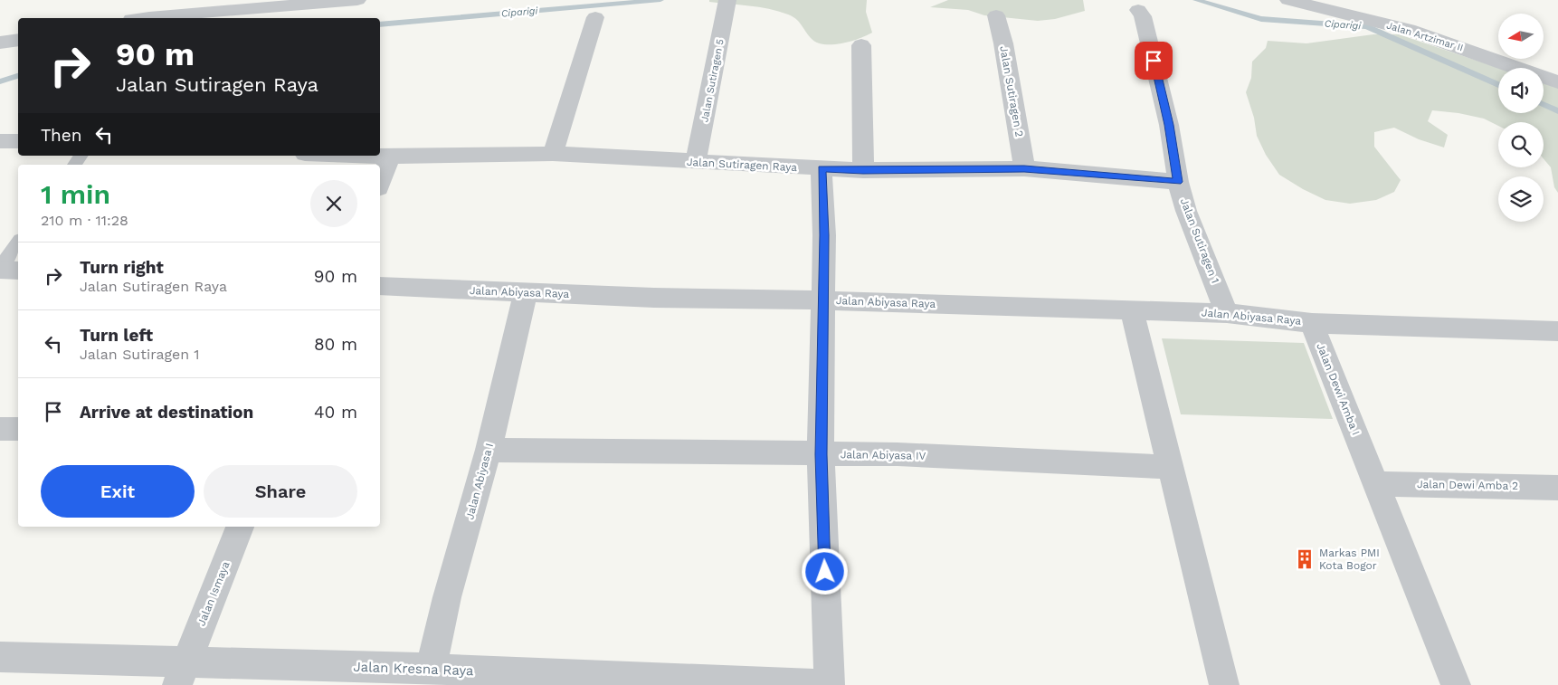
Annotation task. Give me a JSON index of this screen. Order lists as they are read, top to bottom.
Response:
{
  "streets": {
    "street": [
      "Jalan Artzimar II",
      "Jalan Sutiragen 5",
      "Jalan Sutiragen 2",
      "Jalan Sutiragen Raya",
      "Jalan Sutiragen 1",
      "Jalan Abiyasa Raya",
      "Jalan Dewi Amba I",
      "Jalan Abiyasa IV",
      "Jalan Abiyasa I",
      "Jalan Dewi Amba 2",
      "Jalan Ismaya",
      "Jalan Kresna Raya"
    ]
  },
  "crossings": [
    ["Jalan Sutiragen 5", "Jalan Sutiragen Raya"],
    ["Jalan Sutiragen 2", "Jalan Sutiragen Raya"],
    ["Jalan Sutiragen Raya", "Jalan Sutiragen 1"],
    ["Jalan Sutiragen 1", "Jalan Abiyasa Raya"],
    ["Jalan Abiyasa Raya", "Jalan Dewi Amba I"],
    ["Jalan Abiyasa Raya", "Jalan Abiyasa I"],
    ["Jalan Dewi Amba I", "Jalan Dewi Amba 2"],
    ["Jalan Abiyasa IV", "Jalan Abiyasa I"],
    ["Jalan Abiyasa I", "Jalan Kresna Raya"],
    ["Jalan Ismaya", "Jalan Kresna Raya"]
  ],
  "water": ["Ciparigi"],
  "places": {
    "building": ["Markas PMI Kota Bogor"]
  },
  "north": "left",
  "page": {
    "turn": ["90 m", "Jalan Sutiragen Raya"],
    "then": "Then",
    "heading": ["1 min", "210 m · 11:28"],
    "list": [
      {
        "name": "Turn right",
        "note": "Jalan Sutiragen Raya",
        "value": "90 m"
      },
      {
        "name": "Turn left",
        "note": "Jalan Sutiragen 1",
        "value": "80 m"
      },
      {
        "name": "Arrive at destination",
        "value": "40 m"
      }
    ],
    "buttons": ["Exit", "Share"]
  }
}
